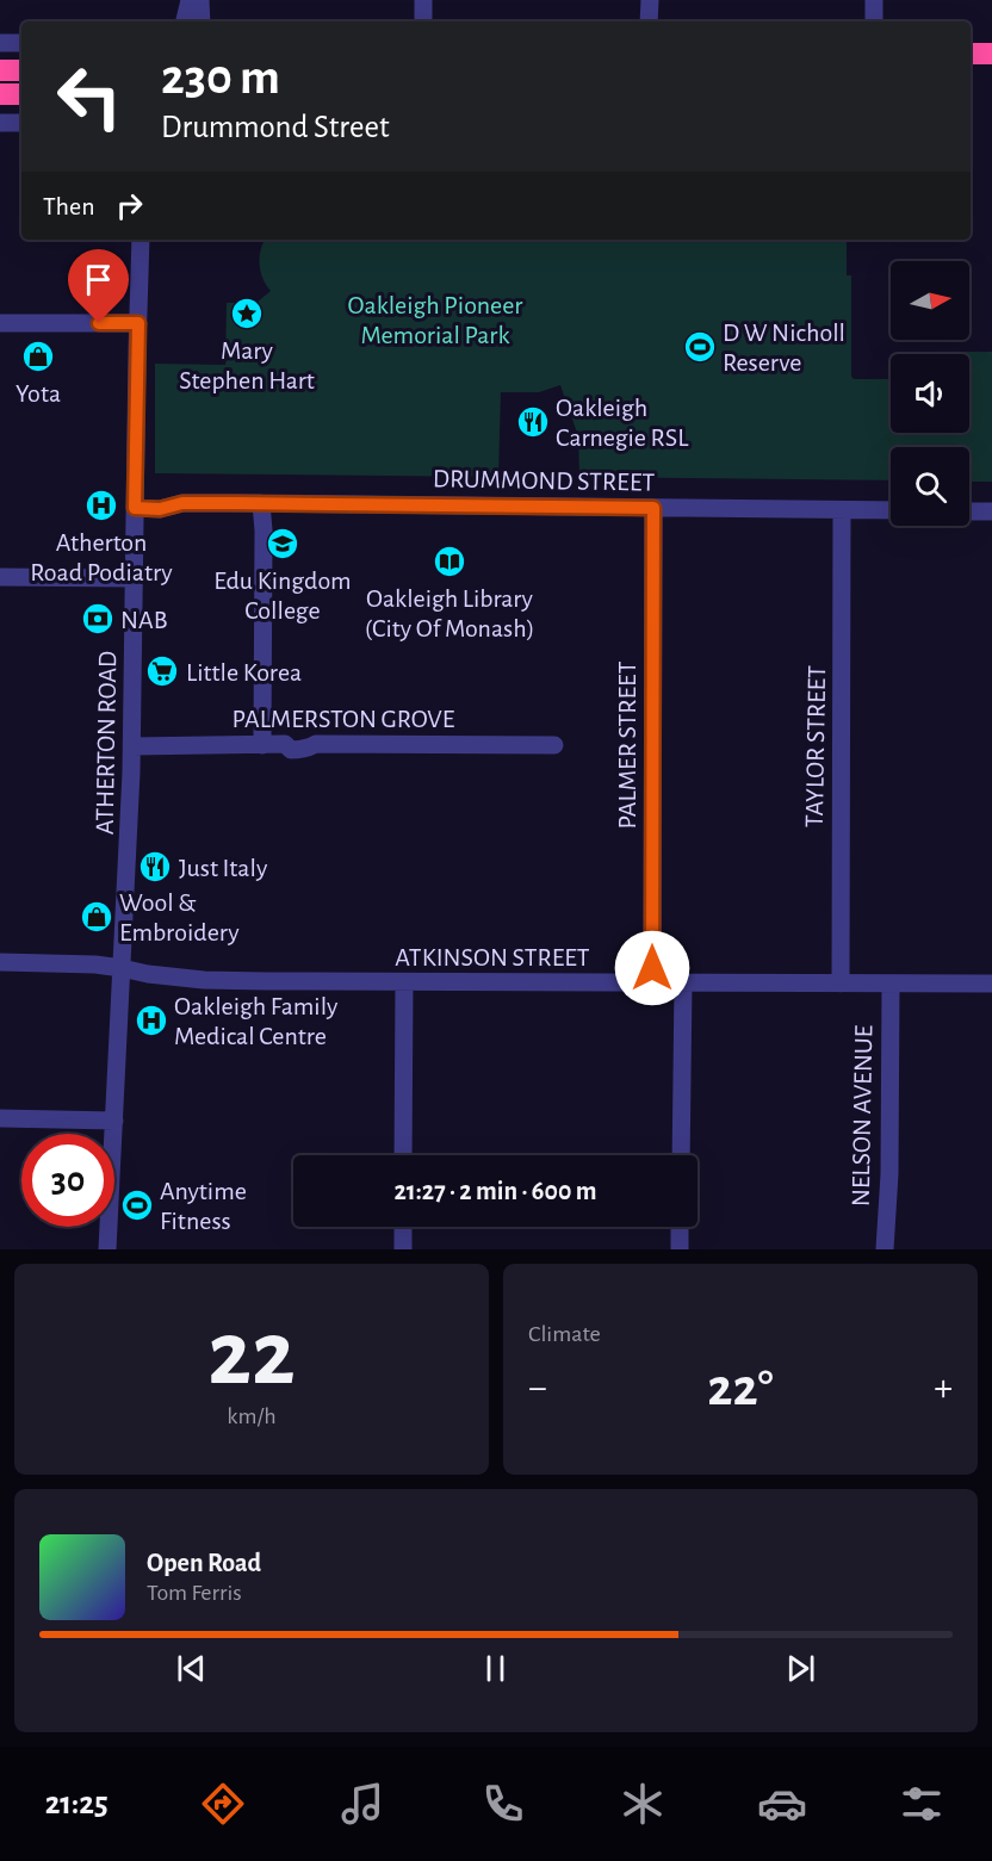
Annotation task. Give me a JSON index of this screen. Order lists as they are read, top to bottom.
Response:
{
  "streets": {
    "street": [
      "DRUMMOND STREET",
      "PALMERSTON GROVE",
      "ATHERTON ROAD",
      "PALMER STREET",
      "TAYLOR STREET",
      "ATKINSON STREET",
      "NELSON AVENUE"
    ]
  },
  "crossings": [
    ["DRUMMOND STREET", "ATHERTON ROAD"],
    ["DRUMMOND STREET", "PALMER STREET"],
    ["DRUMMOND STREET", "TAYLOR STREET"],
    ["PALMERSTON GROVE", "ATHERTON ROAD"],
    ["ATHERTON ROAD", "ATKINSON STREET"],
    ["PALMER STREET", "ATKINSON STREET"],
    ["TAYLOR STREET", "ATKINSON STREET"],
    ["ATKINSON STREET", "NELSON AVENUE"]
  ],
  "parks": ["Oakleigh Pioneer Memorial Park"],
  "places": {
    "place": ["Mary Stephen Hart"],
    "sports": ["D W Nicholl Reserve", "Anytime Fitness"],
    "shop": ["Yota", "Wool & Embroidery"],
    "restaurant": ["Oakleigh Carnegie RSL", "Just Italy"],
    "hospital": ["Atherton Road Podiatry", "Oakleigh Family Medical Centre"],
    "school or university": ["Edu Kingdom College"],
    "library": ["Oakleigh Library (City Of Monash)"],
    "bank": ["NAB"],
    "supermarket": ["Little Korea"]
  },
  "north": "right",
  "page": {
    "turn": ["230 m", "Drummond Street"],
    "then": "Then",
    "limit": "30",
    "trip": "21:27 · 2 min · 600 m",
    "tile": [
      ["22", "km/h"],
      "Climate"
    ],
    "heat": ["−", "22°", "+"],
    "song": ["Open Road", "Tom Ferris"],
    "tabs": "21:25"
  }
}
